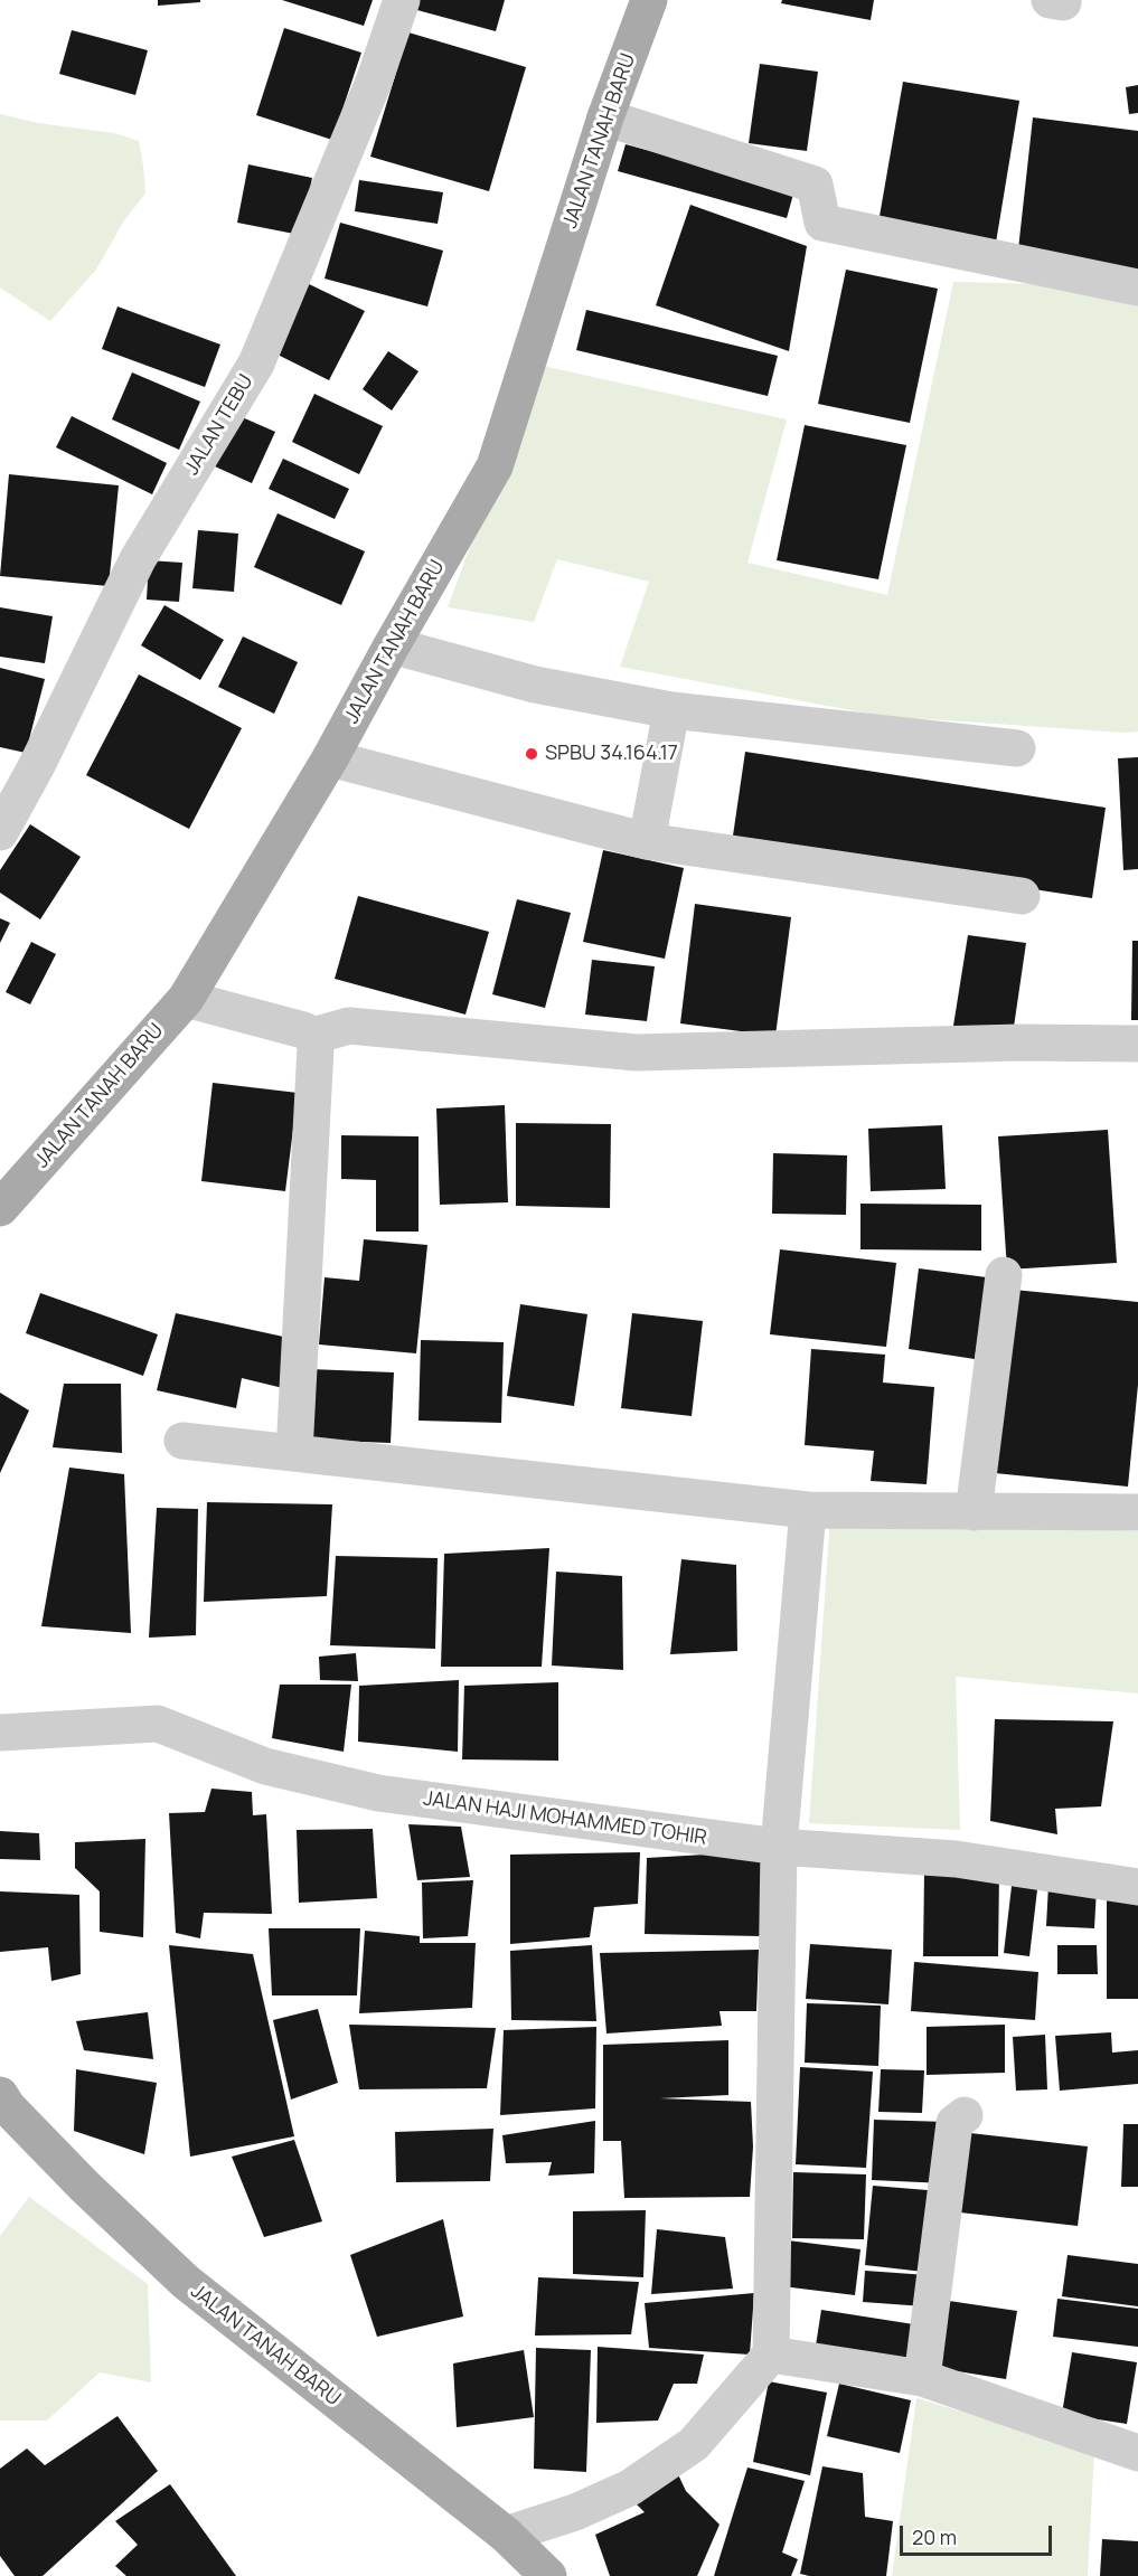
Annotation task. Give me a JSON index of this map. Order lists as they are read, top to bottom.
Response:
{
  "streets": {
    "main road": ["JALAN TANAH BARU"],
    "street": ["JALAN TEBU", "JALAN HAJI MOHAMMED TOHIR"]
  },
  "places": ["SPBU 34.164.17"],
  "scale_bar": "20 m"
}
